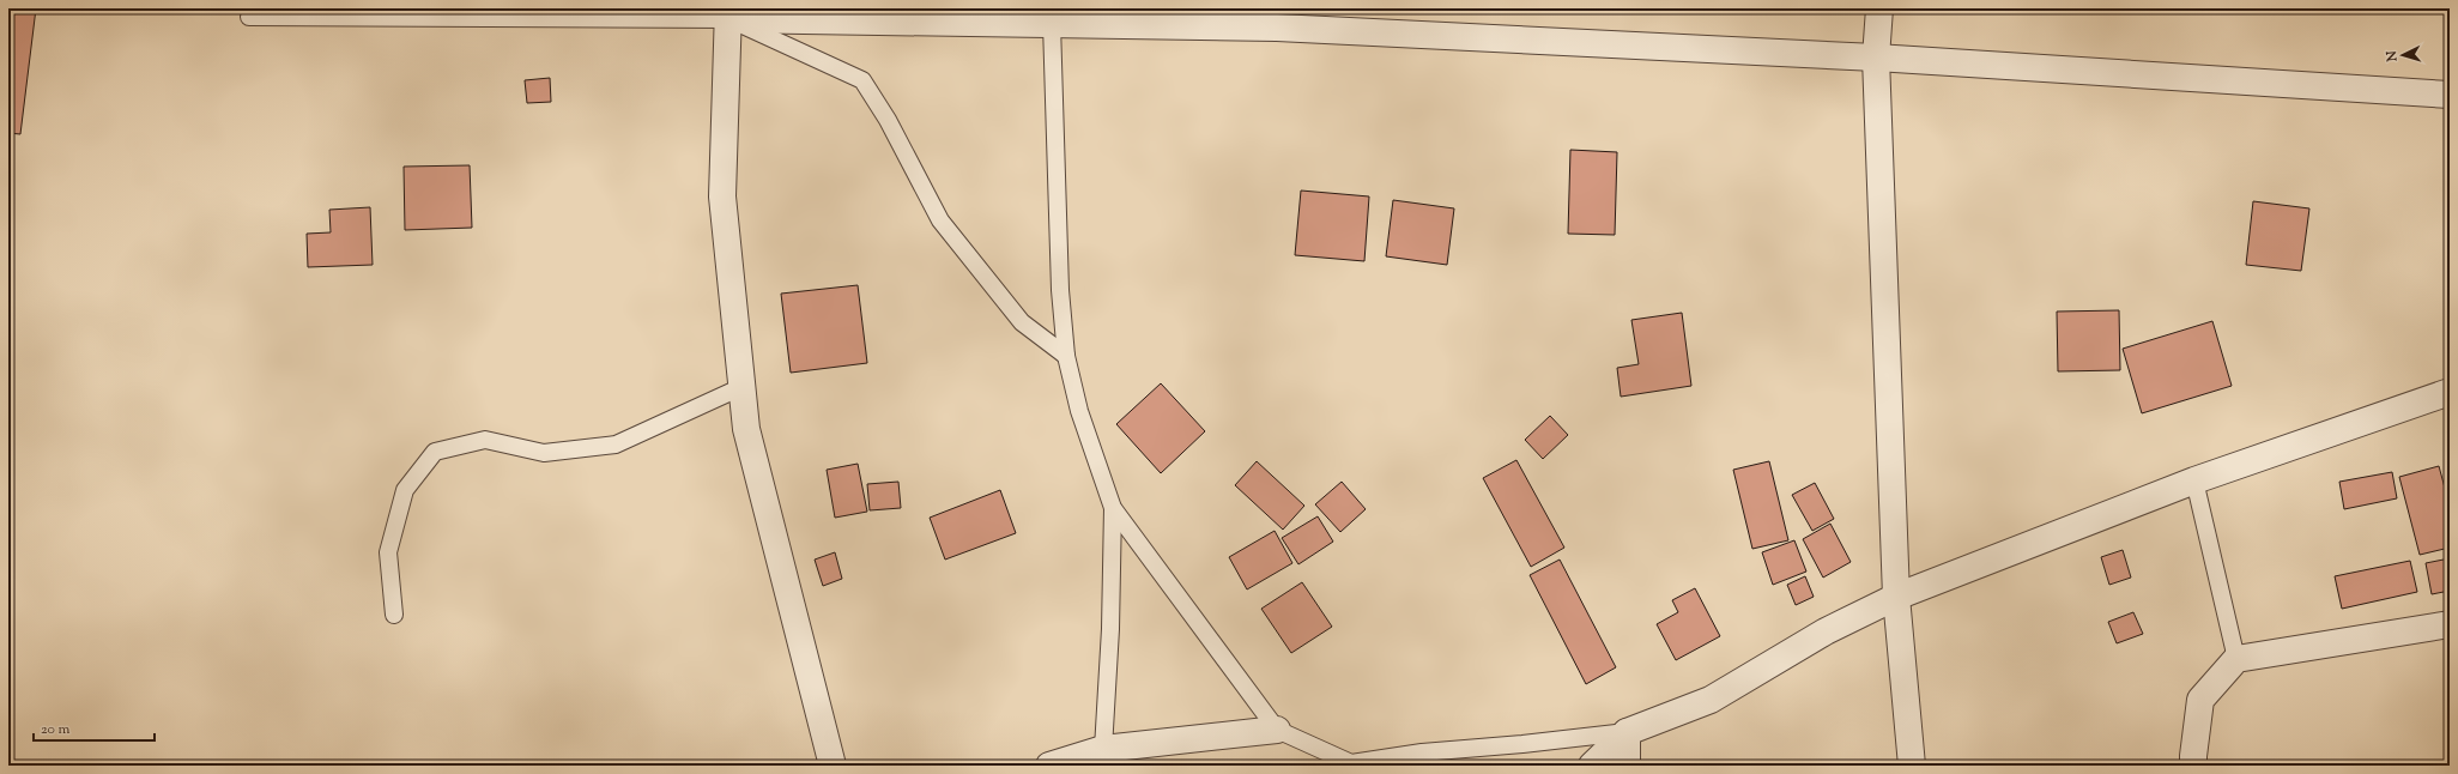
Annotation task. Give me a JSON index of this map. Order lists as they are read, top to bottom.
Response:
{
  "scale_bar": "20 m",
  "north": "left"
}
